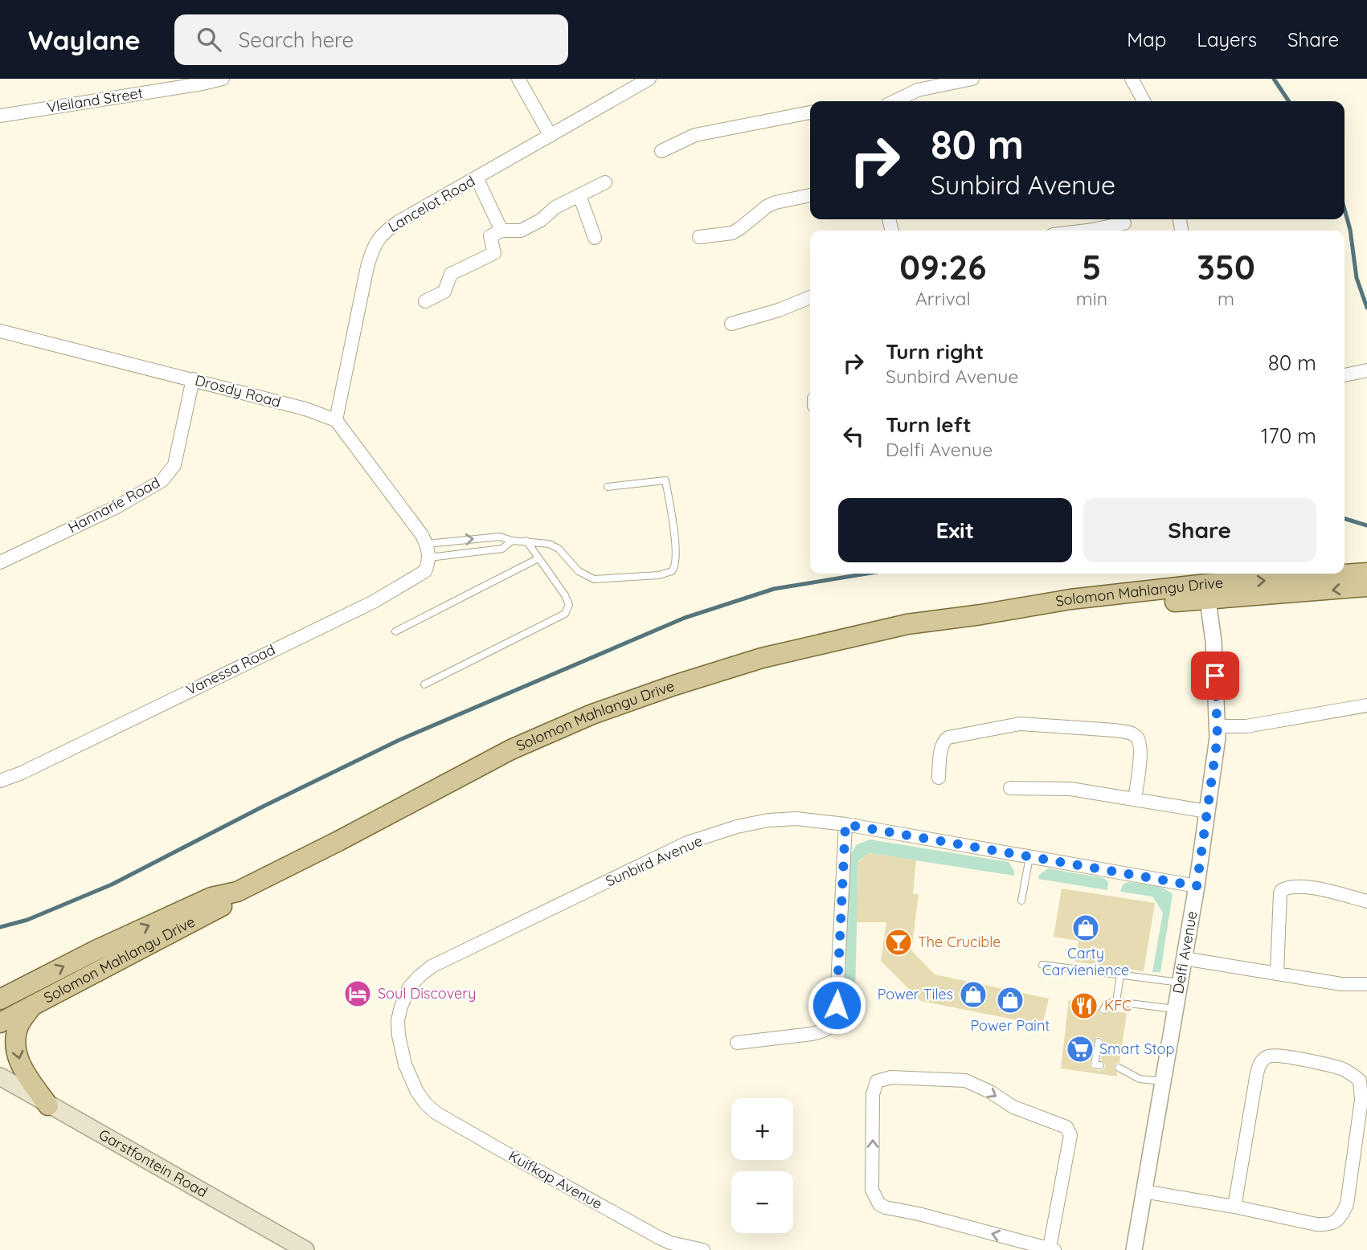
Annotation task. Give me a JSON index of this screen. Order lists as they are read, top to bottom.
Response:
{
  "streets": {
    "main road": ["Solomon Mahlangu Drive", "Garstfontein Road"],
    "street": [
      "Vleiland Street",
      "Lancelot Road",
      "Drosdy Road",
      "Hannarie Road",
      "Vanessa Road",
      "Sunbird Avenue",
      "Delfi Avenue",
      "Kuifkop Avenue"
    ]
  },
  "crossings": [
    ["Lancelot Road", "Drosdy Road"],
    ["Drosdy Road", "Hannarie Road"],
    ["Solomon Mahlangu Drive", "Delfi Avenue"],
    ["Sunbird Avenue", "Delfi Avenue"],
    ["Sunbird Avenue", "Kuifkop Avenue"]
  ],
  "places": {
    "shop": ["Carty Carvienience", "Power Tiles", "Power Paint"],
    "bar": ["The Crucible"],
    "hotel": ["Soul Discovery"],
    "restaurant": ["KFC"],
    "supermarket": ["Smart Stop"]
  },
  "page": {
    "header": "Waylane",
    "search": "Search here",
    "nav": ["Map", "Layers", "Share"],
    "turn": ["80 m", "Sunbird Avenue"],
    "eta": [
      "09:26",
      "Arrival",
      "5",
      "min",
      "350",
      "m"
    ],
    "list": [
      {
        "name": "Turn right",
        "note": "Sunbird Avenue",
        "value": "80 m"
      },
      {
        "name": "Turn left",
        "note": "Delfi Avenue",
        "value": "170 m"
      }
    ],
    "buttons": ["Exit", "Share"],
    "map_buttons": ["+", "−"]
  }
}
